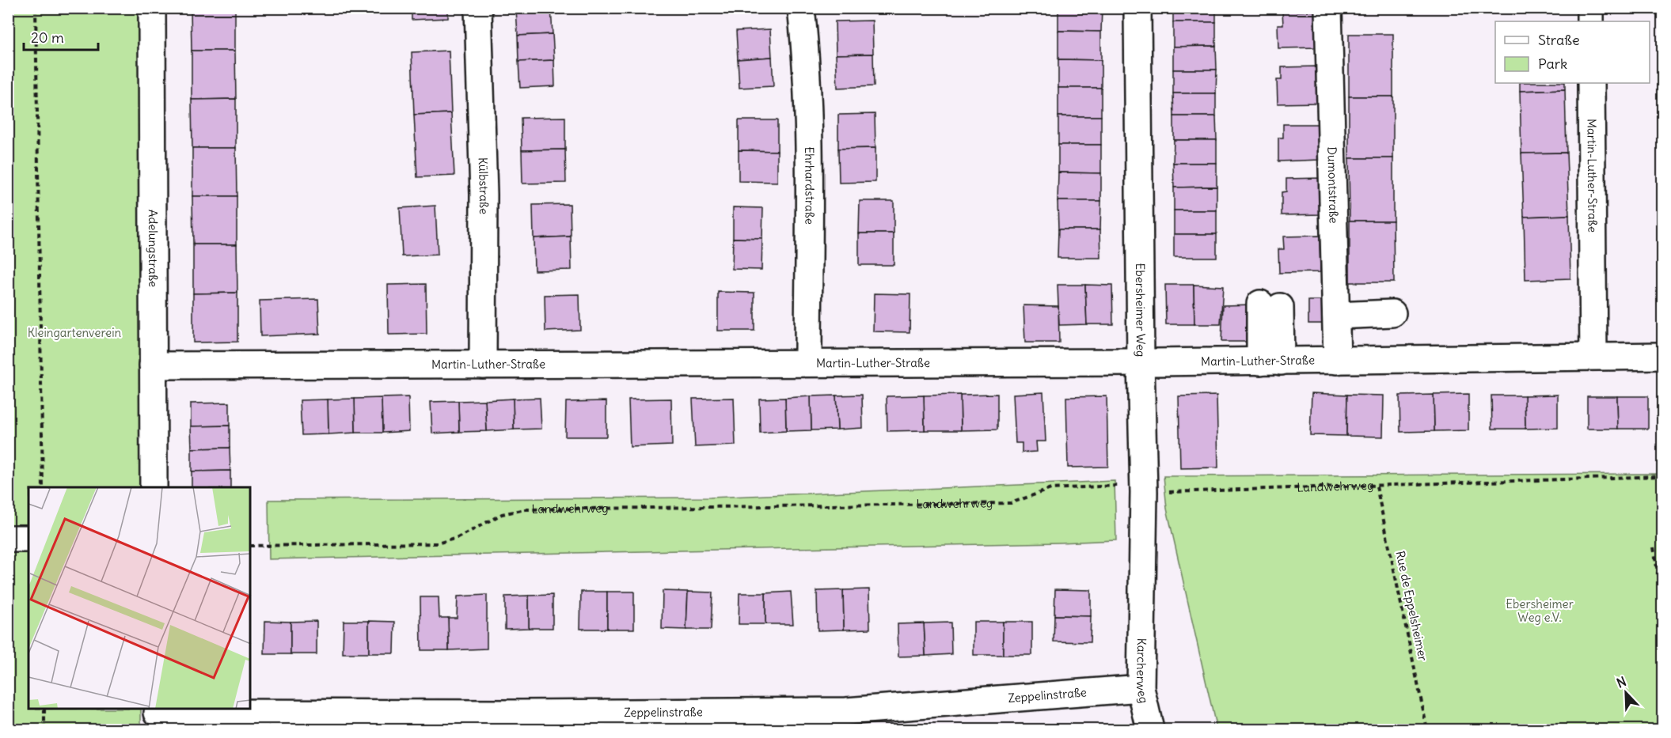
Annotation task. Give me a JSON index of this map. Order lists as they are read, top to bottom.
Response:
{
  "streets": {
    "street": [
      "Martin-Luther-Straße",
      "Dumontstraße",
      "Ehrhardstraße",
      "Külbstraße",
      "Adelungstraße",
      "Ebersheimer Weg",
      "Karcherweg",
      "Zeppelinstraße"
    ],
    "path": ["Landwehrweg", "Rue de Eppelsheimer"]
  },
  "crossings": [
    ["Martin-Luther-Straße", "Dumontstraße"],
    ["Martin-Luther-Straße", "Ehrhardstraße"],
    ["Martin-Luther-Straße", "Külbstraße"],
    ["Martin-Luther-Straße", "Adelungstraße"],
    ["Martin-Luther-Straße", "Ebersheimer Weg"],
    ["Ebersheimer Weg", "Landwehrweg"],
    ["Ebersheimer Weg", "Karcherweg"],
    ["Landwehrweg", "Rue de Eppelsheimer"],
    ["Karcherweg", "Zeppelinstraße"]
  ],
  "parks": ["Kleingartenverein", "Ebersheimer Weg e.V."],
  "legend": ["Straße", "Park"],
  "scale_bar": "20 m",
  "north": "top left"
}
